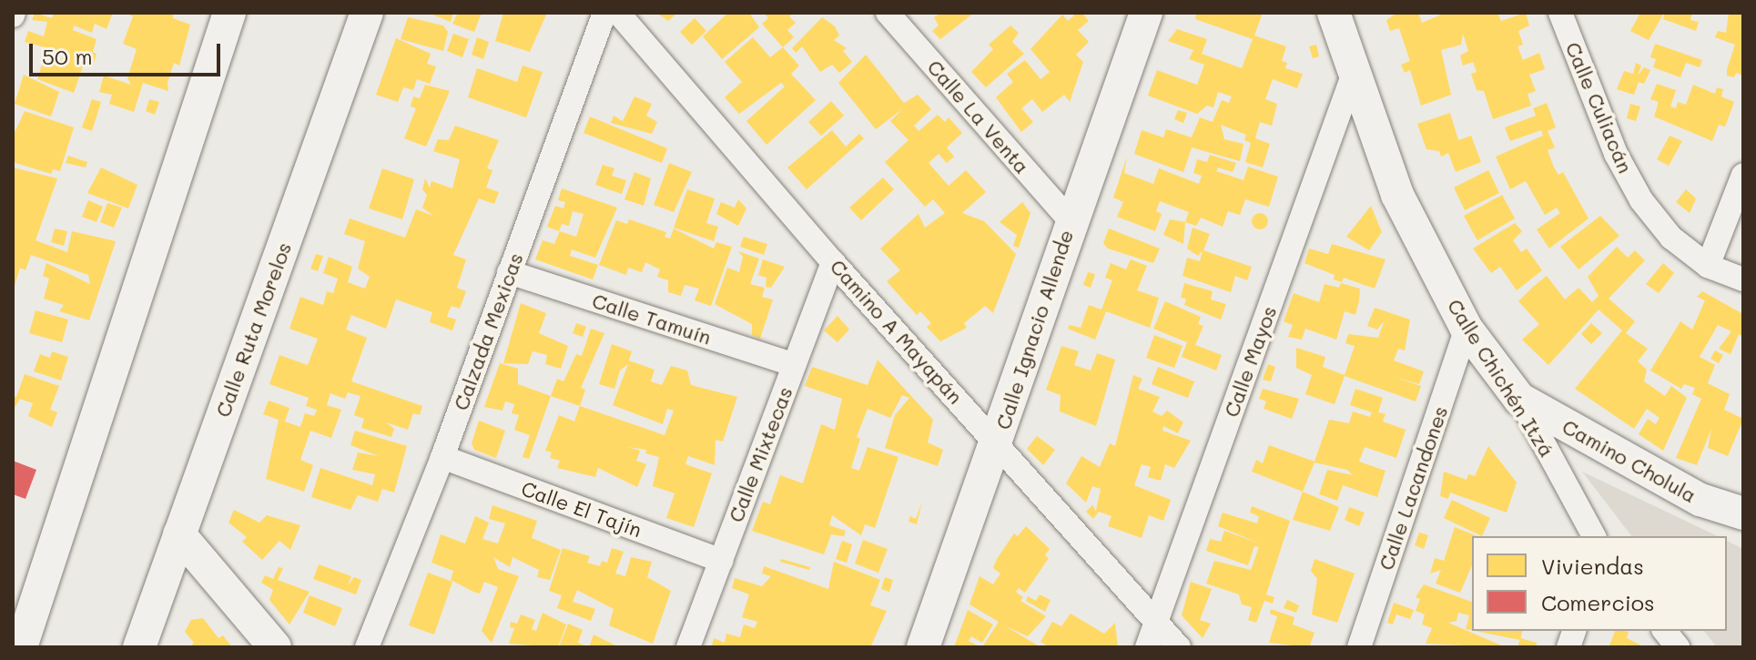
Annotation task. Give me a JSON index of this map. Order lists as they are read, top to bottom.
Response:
{
  "streets": {
    "street": [
      "Calle Culiacán",
      "Calle La Venta",
      "Calle Tamuín",
      "Calle Ruta Morelos",
      "Calle Ignacio Allende",
      "Calzada Mexicas",
      "Camino A Mayapán",
      "Calle Mayos",
      "Calle Chichén Itzá",
      "Calle Mixtecas",
      "Camino Cholula",
      "Calle Lacandones",
      "Calle El Tajín"
    ]
  },
  "crossings": [
    ["Calle La Venta", "Calle Ignacio Allende"],
    ["Calle Tamuín", "Calzada Mexicas"],
    ["Calle Tamuín", "Calle Mixtecas"],
    ["Calle Ignacio Allende", "Camino A Mayapán"],
    ["Calzada Mexicas", "Calle El Tajín"],
    ["Camino A Mayapán", "Calle Mayos"],
    ["Camino A Mayapán", "Calle Mixtecas"],
    ["Calle Mayos", "Calle Chichén Itzá"],
    ["Calle Chichén Itzá", "Camino Cholula"],
    ["Calle Chichén Itzá", "Calle Lacandones"],
    ["Calle Mixtecas", "Calle El Tajín"]
  ],
  "legend": ["Viviendas", "Comercios"],
  "scale_bar": "50 m"
}
